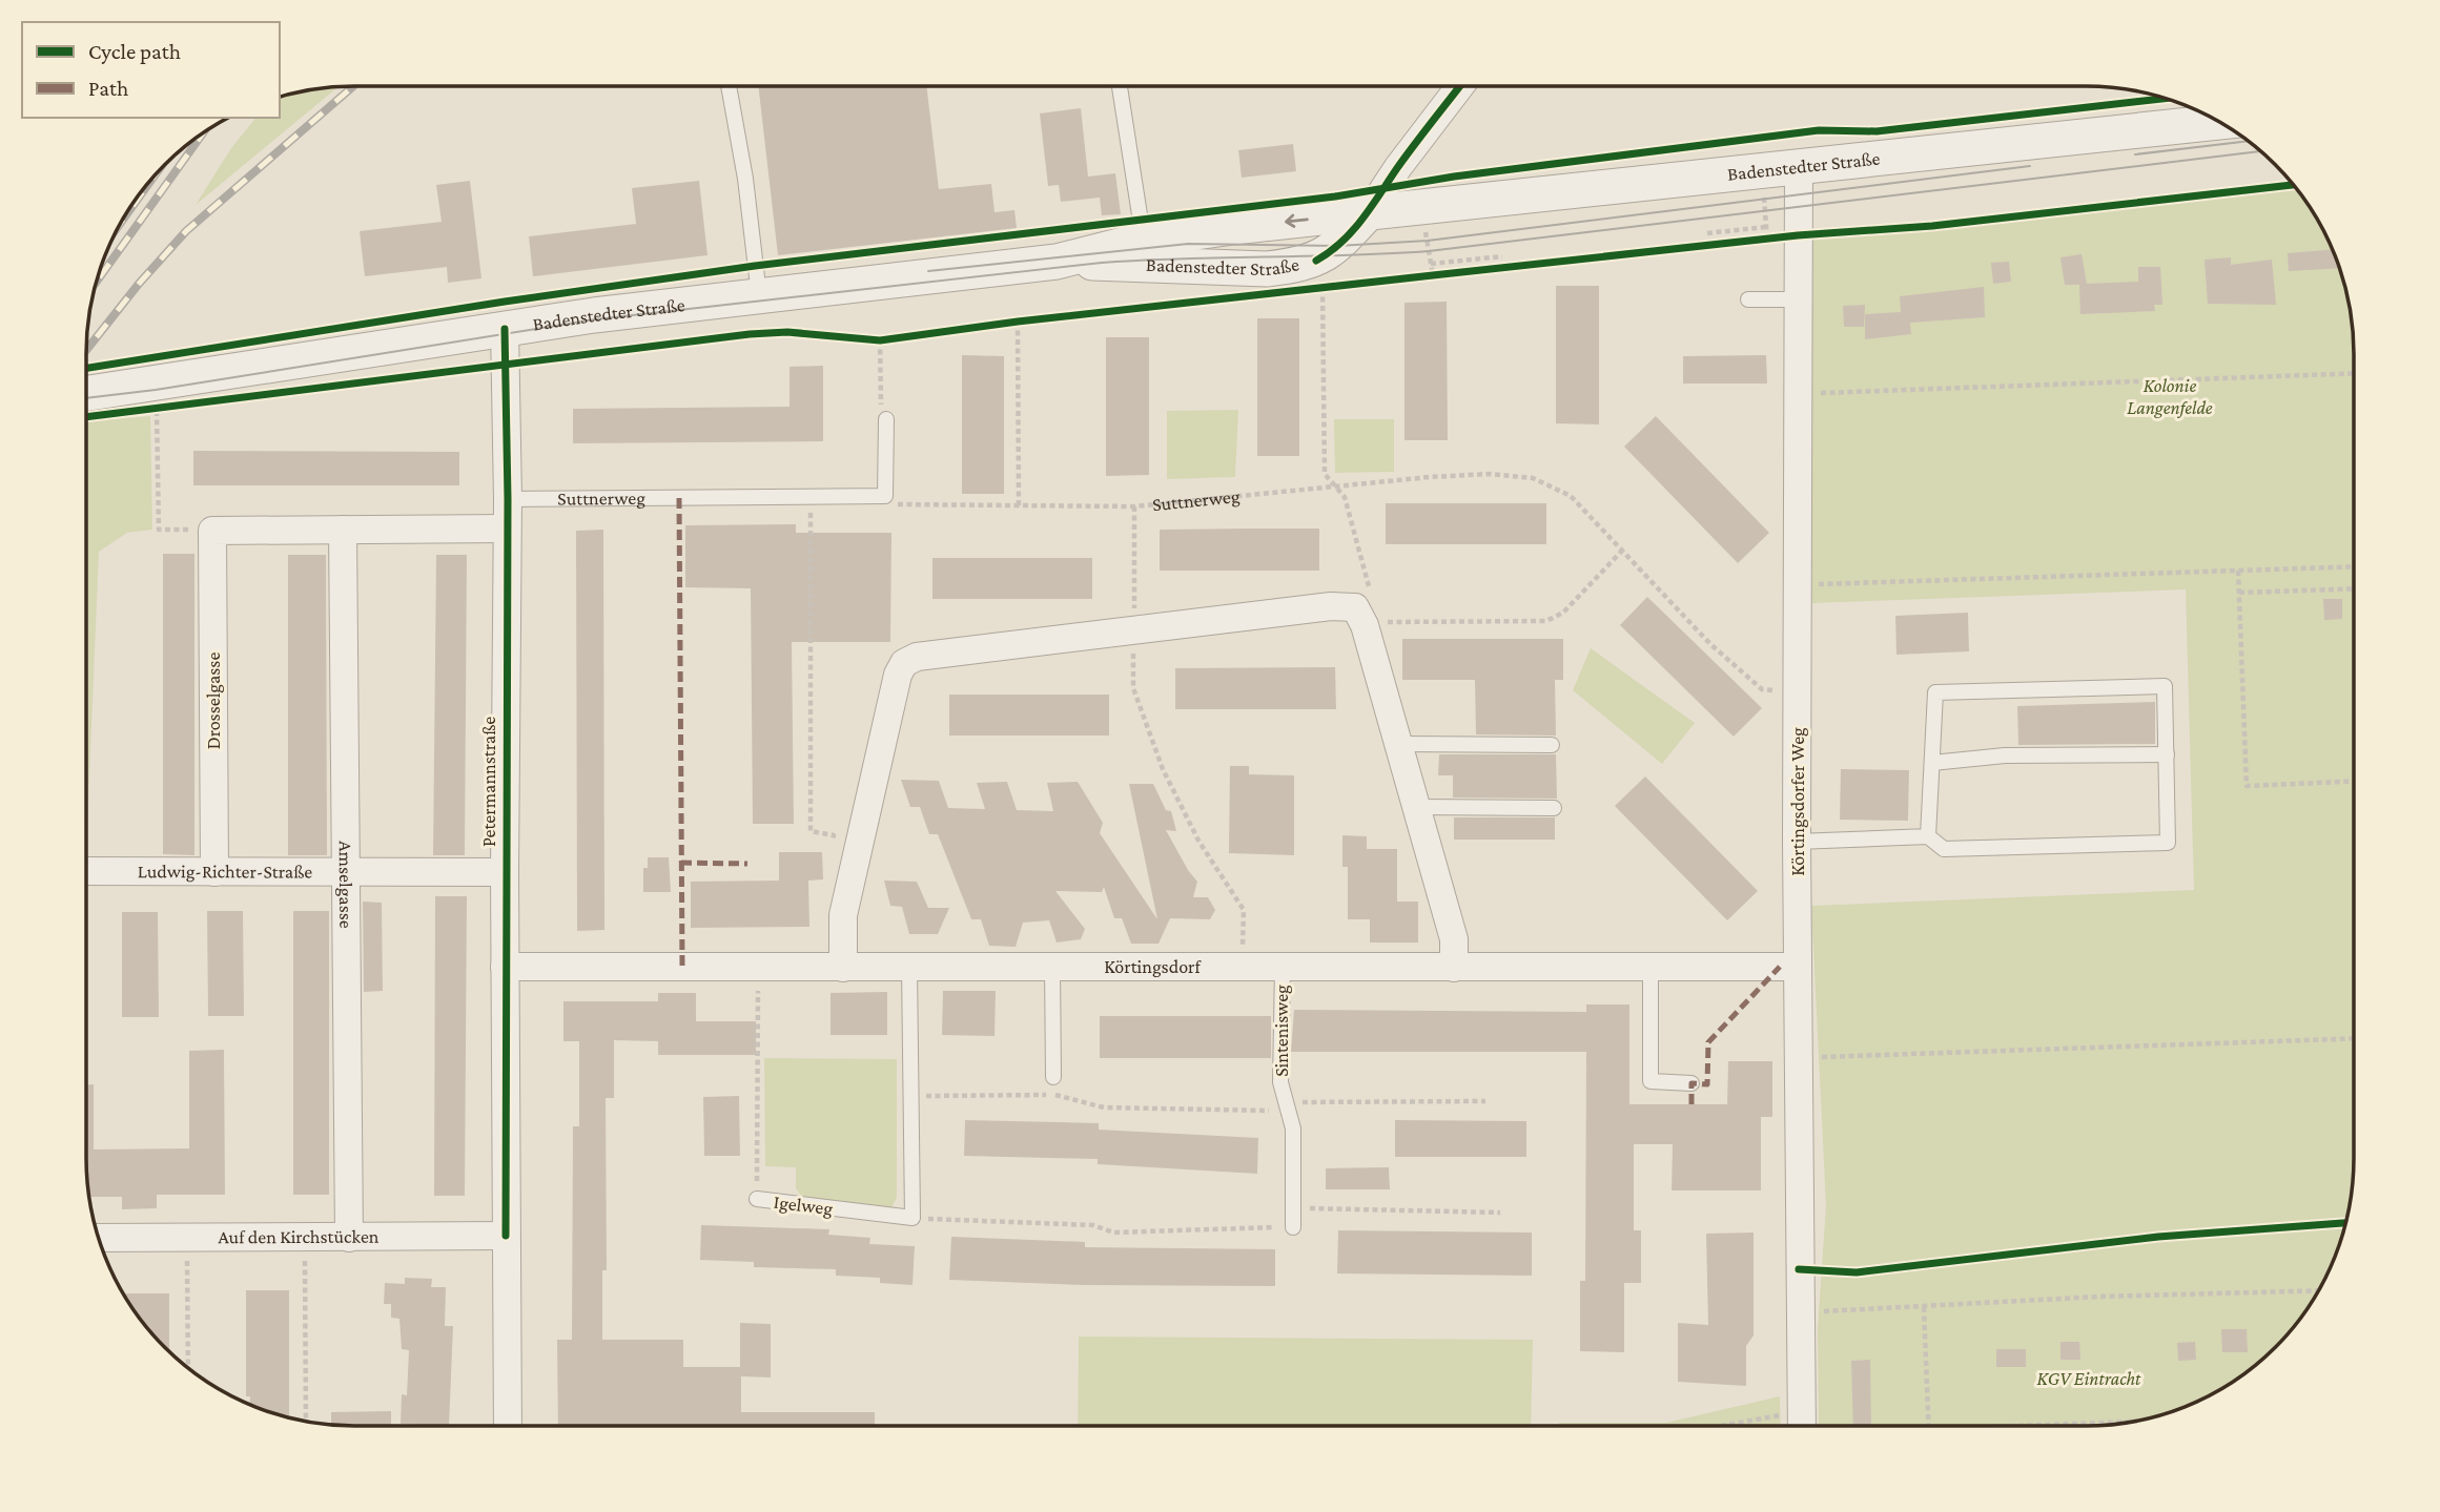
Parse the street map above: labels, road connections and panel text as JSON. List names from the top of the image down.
{
  "streets": {
    "street": [
      "Badenstedter Straße",
      "Drosselgasse",
      "Petermannstraße",
      "Körtingsdorfer Weg",
      "Ludwig-Richter-Straße",
      "Amselgasse",
      "Körtingsdorf",
      "Auf den Kirchstücken"
    ],
    "lane": ["Suttnerweg", "Sintenisweg", "Igelweg"]
  },
  "crossings": [
    ["Badenstedter Straße", "Petermannstraße"],
    ["Badenstedter Straße", "Körtingsdorfer Weg"],
    ["Suttnerweg", "Petermannstraße"],
    ["Suttnerweg", "Körtingsdorfer Weg"],
    ["Drosselgasse", "Ludwig-Richter-Straße"],
    ["Petermannstraße", "Ludwig-Richter-Straße"],
    ["Petermannstraße", "Körtingsdorf"],
    ["Petermannstraße", "Auf den Kirchstücken"],
    ["Körtingsdorfer Weg", "Körtingsdorf"],
    ["Ludwig-Richter-Straße", "Amselgasse"],
    ["Amselgasse", "Auf den Kirchstücken"],
    ["Körtingsdorf", "Sintenisweg"],
    ["Körtingsdorf", "Igelweg"]
  ],
  "parks": ["Kolonie Langenfelde", "KGV Eintracht"],
  "legend": ["Cycle path", "Path"]
}
